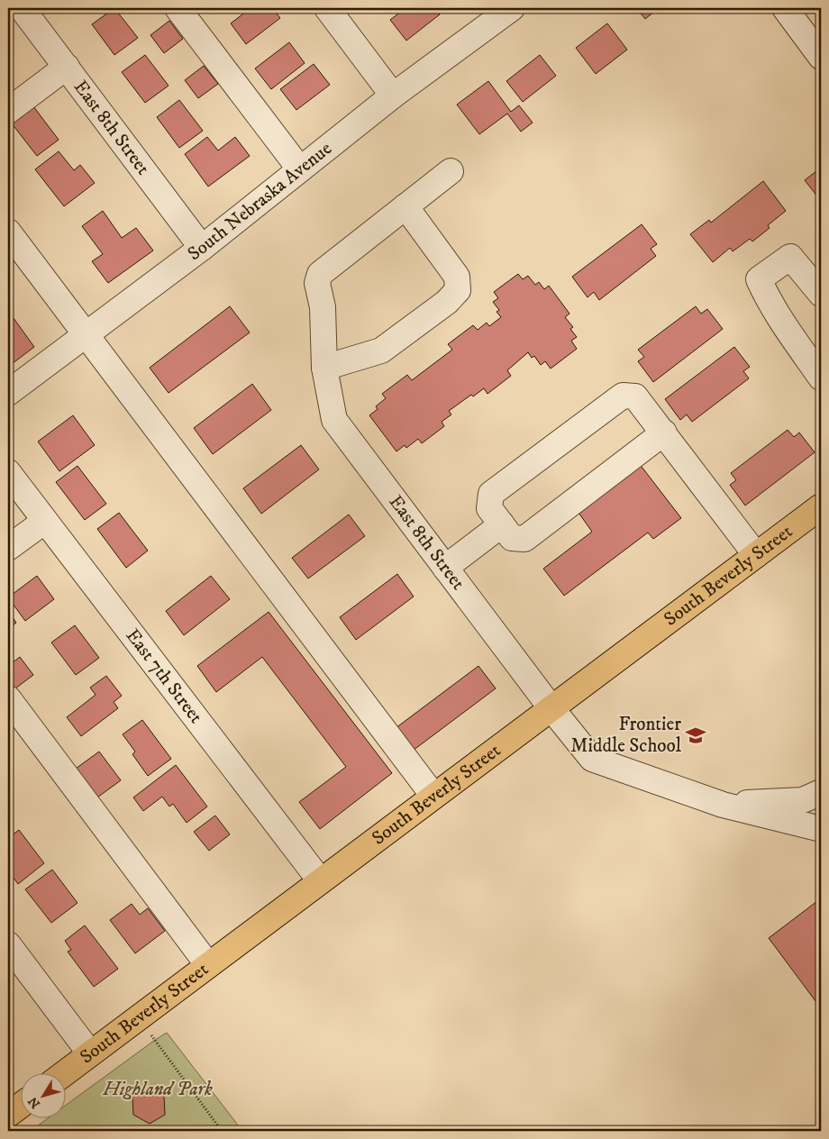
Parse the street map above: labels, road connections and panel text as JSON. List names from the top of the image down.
{
  "streets": {
    "main road": ["South Beverly Street"],
    "street": ["East 8th Street", "South Nebraska Avenue", "East 7th Street"]
  },
  "crossings": [
    ["East 8th Street", "South Nebraska Avenue"],
    ["East 8th Street", "South Beverly Street"],
    ["South Beverly Street", "East 7th Street"]
  ],
  "parks": ["Highland Park"],
  "places": {
    "school or university": ["Frontier Middle School"]
  },
  "north": "bottom left"
}
